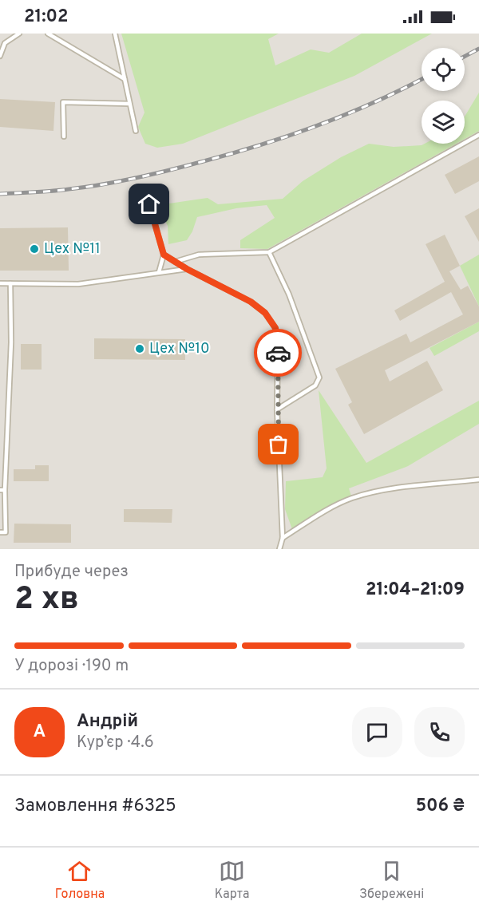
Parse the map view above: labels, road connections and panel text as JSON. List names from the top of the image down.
{
  "places": ["Цех №11", "Цех №10"],
  "page": {
    "status": "21:02",
    "heading": ["2 хв", "Прибуде через", "21:04–21:09"],
    "panel": [
      "Андрій",
      "Кур’єр · 4.6",
      "Замовлення #6325",
      "506 ₴"
    ],
    "bar": "У дорозі · 190 m",
    "round": "А",
    "tabs": ["Головна", "Карта", "Збережені"]
  }
}
